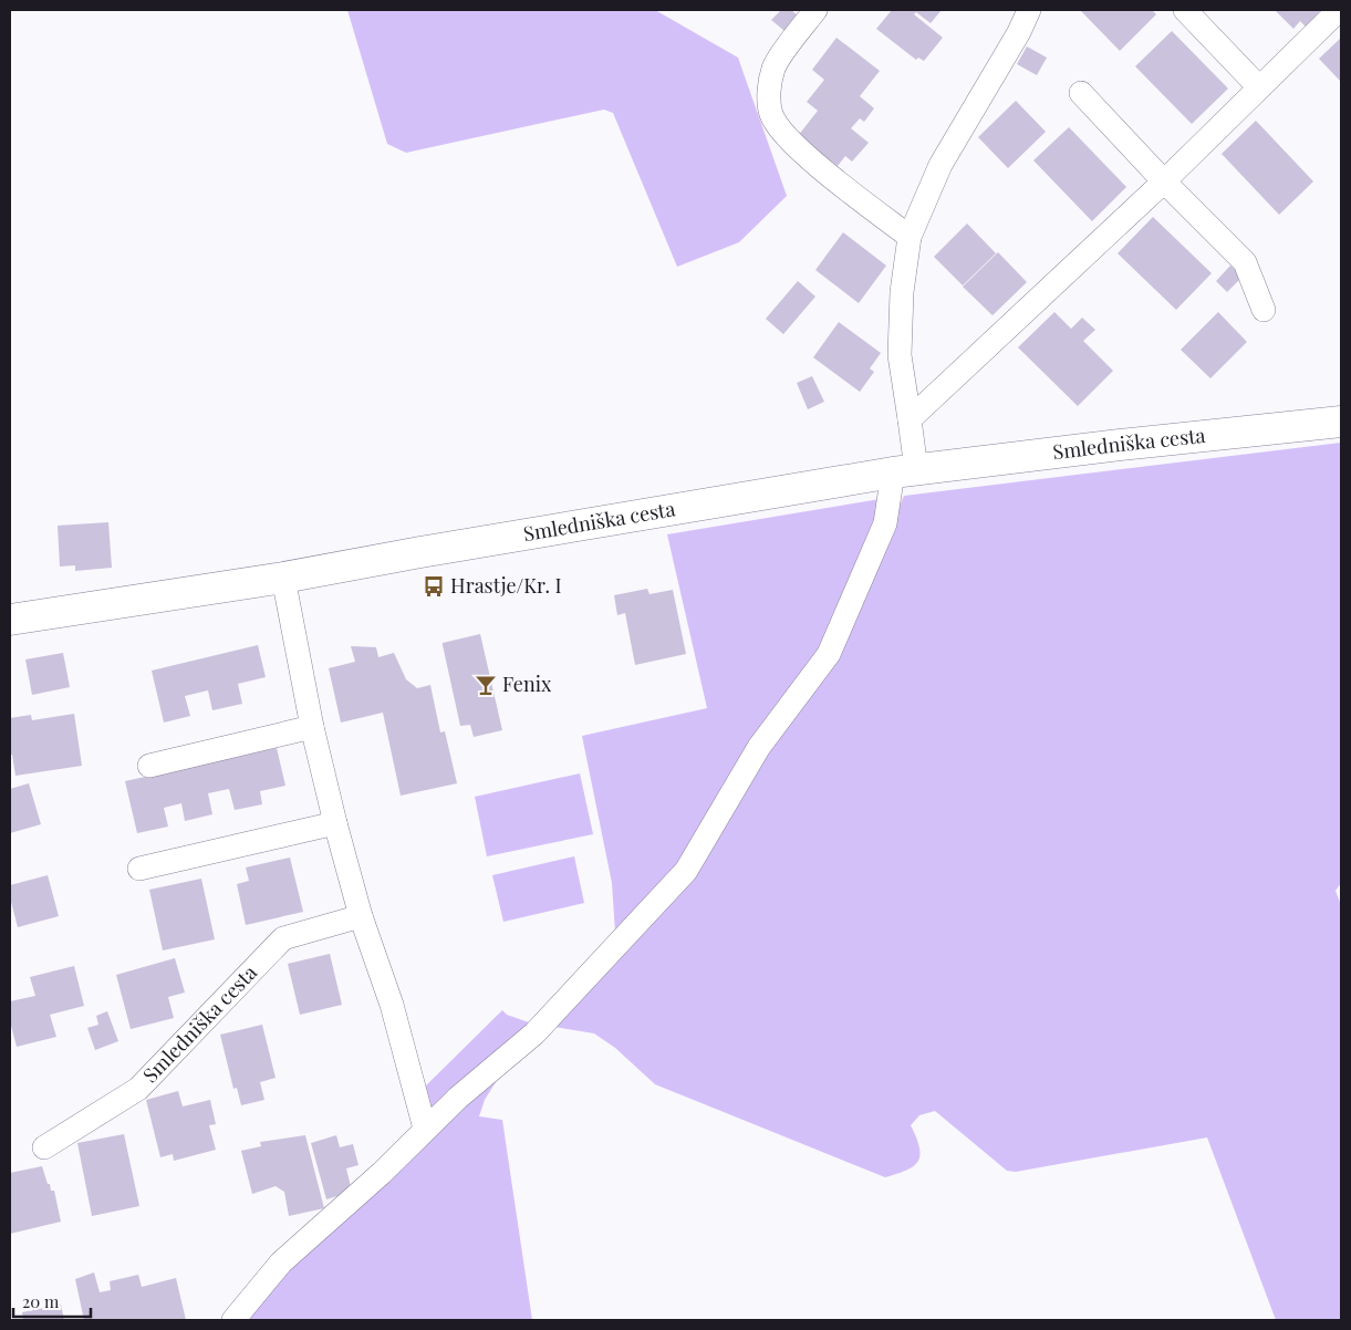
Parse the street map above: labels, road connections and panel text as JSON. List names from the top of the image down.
{
  "streets": {
    "street": ["Smledniška cesta"]
  },
  "places": {
    "bus stop": ["Hrastje/Kr. I"],
    "bar": ["Fenix"]
  },
  "scale_bar": "20 m"
}
